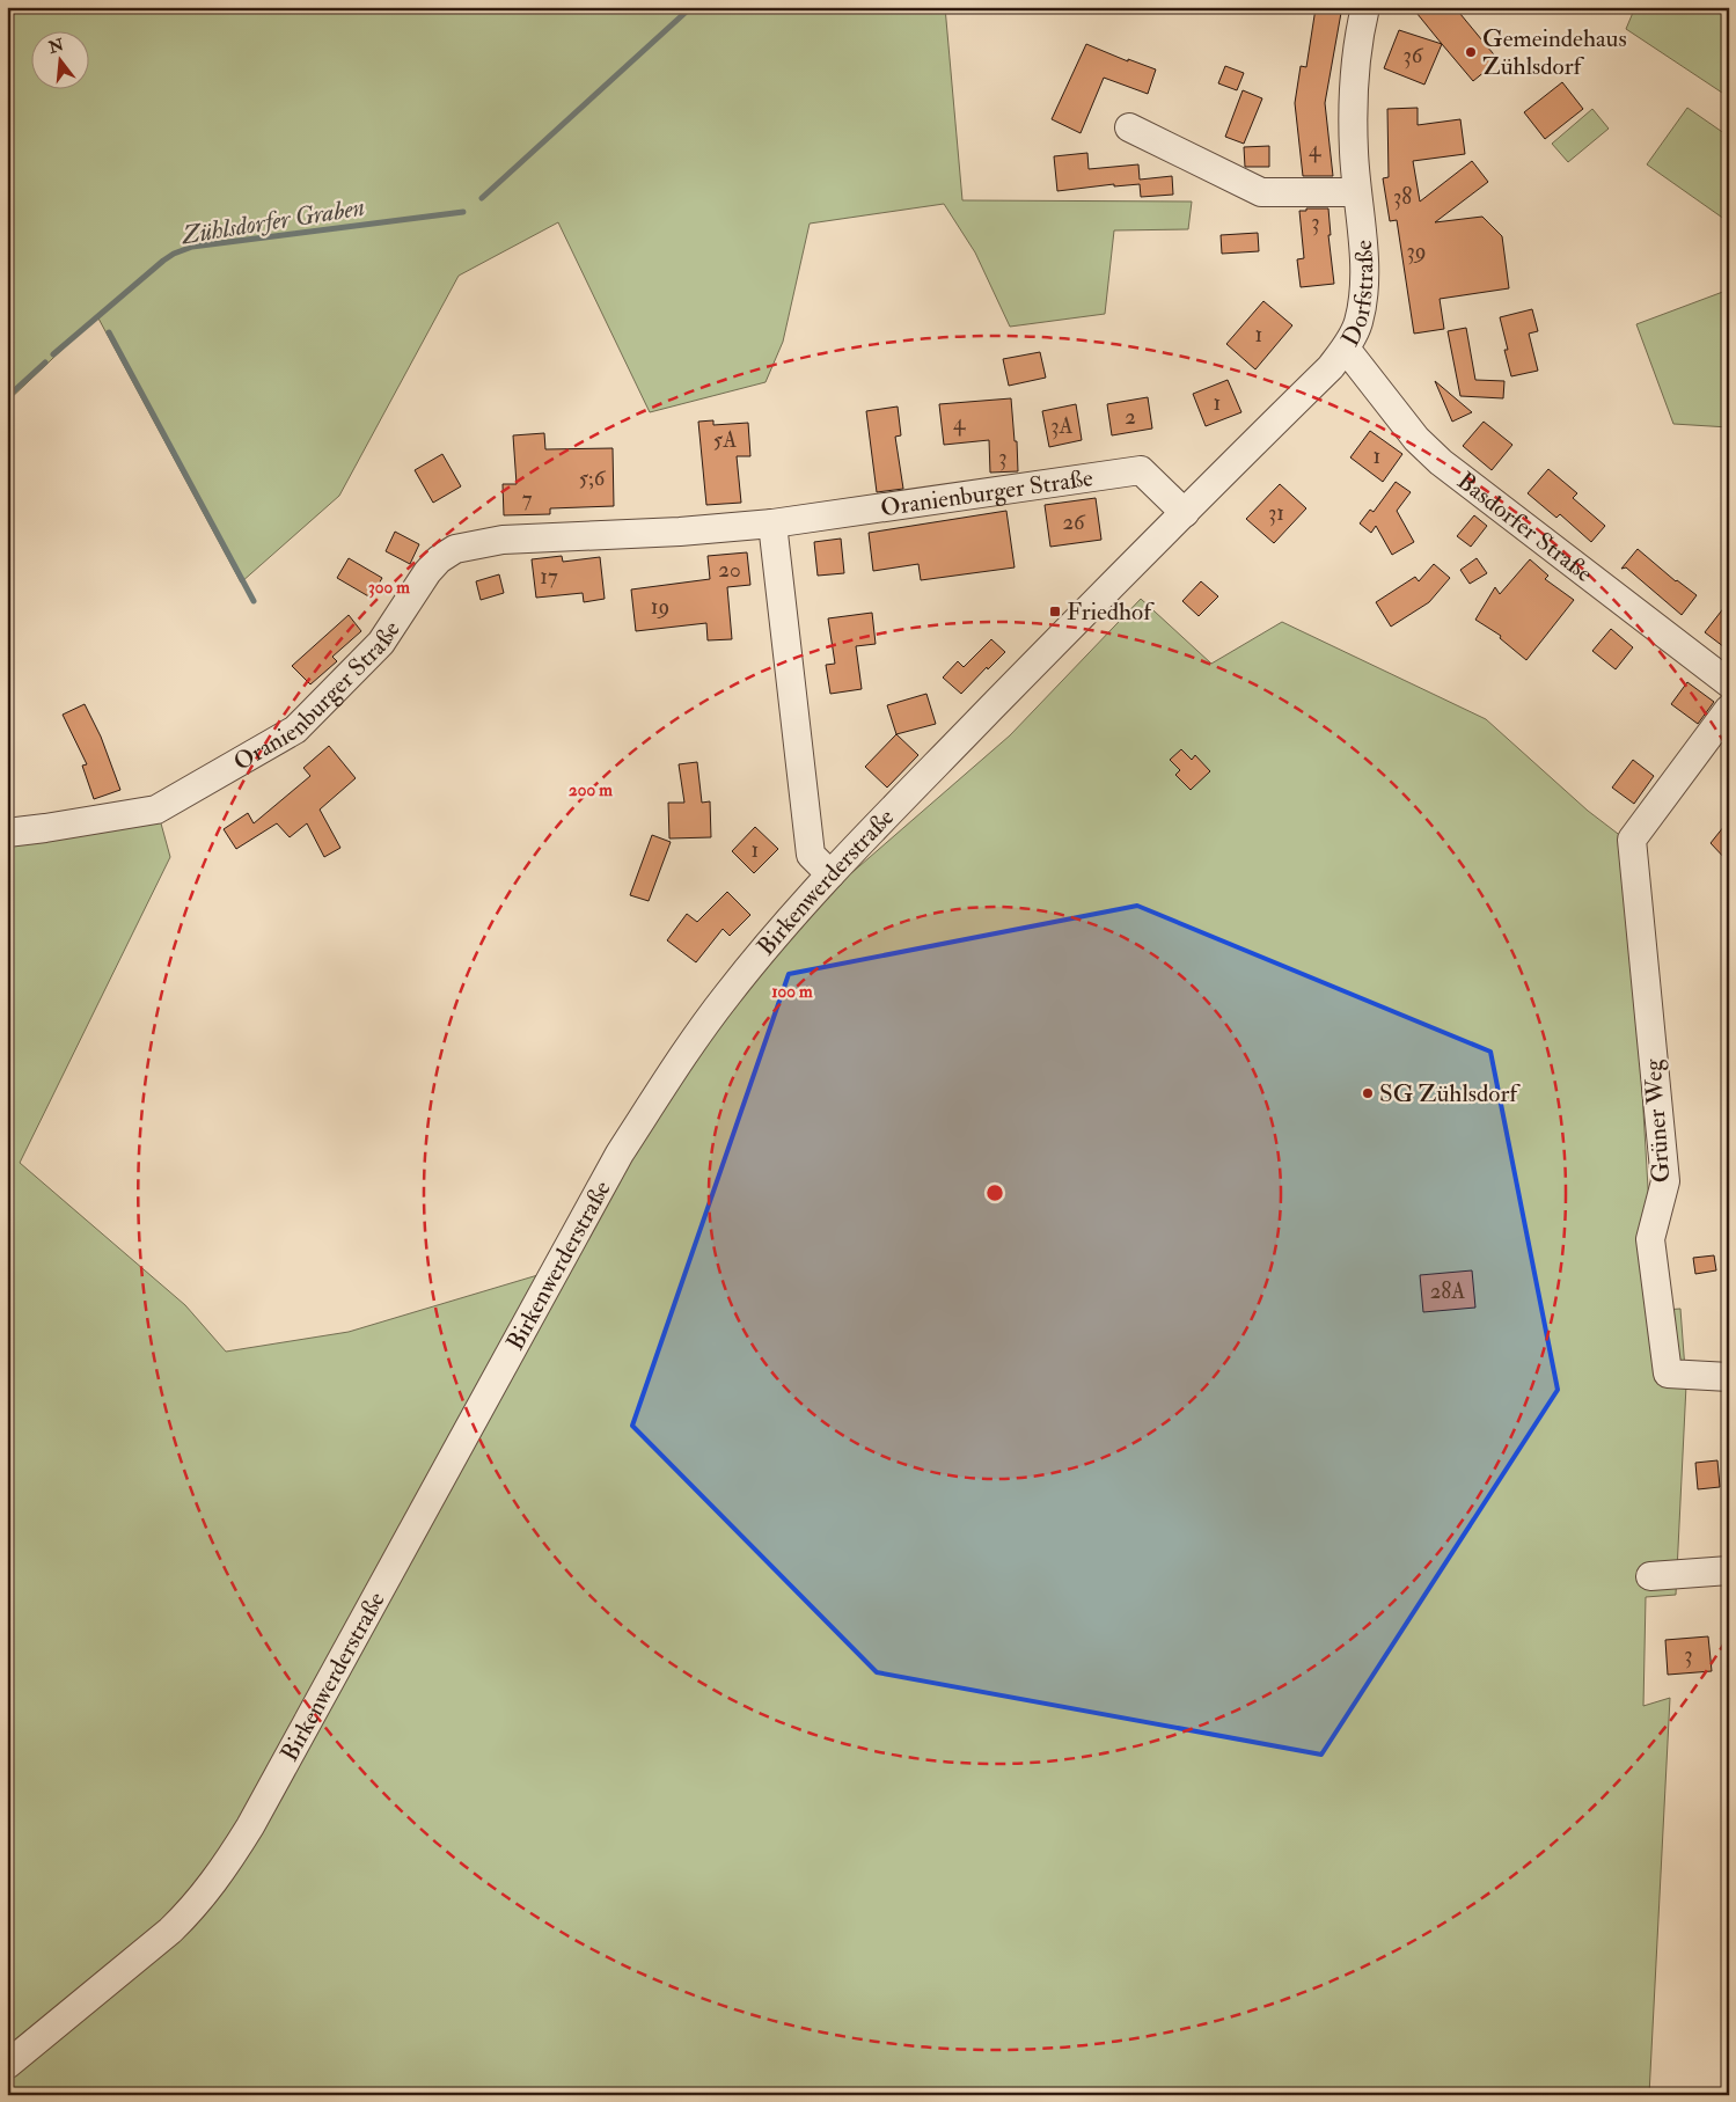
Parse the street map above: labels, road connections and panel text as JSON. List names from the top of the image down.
{
  "streets": {
    "street": [
      "Dorfstraße",
      "Oranienburger Straße",
      "Basdorfer Straße",
      "Birkenwerderstraße",
      "Grüner Weg"
    ]
  },
  "crossings": [
    ["Dorfstraße", "Oranienburger Straße"],
    ["Dorfstraße", "Basdorfer Straße"],
    ["Dorfstraße", "Birkenwerderstraße"],
    ["Oranienburger Straße", "Birkenwerderstraße"]
  ],
  "water": ["Zühlsdorfer Graben"],
  "places": {
    "other": ["Gemeindehaus Zühlsdorf", "SG Zühlsdorf"],
    "transit": ["Friedhof"]
  },
  "house_numbers": [
    "36",
    "4",
    "38",
    "3",
    "39",
    "1",
    "1",
    "2",
    "4",
    "3A",
    "5A",
    "1",
    "3",
    "5;6",
    "7",
    "31",
    "26",
    "20",
    "17",
    "19",
    "1",
    "28A",
    "3"
  ],
  "north": "top",
  "rings": ["300 m", "200 m", "100 m"]
}
